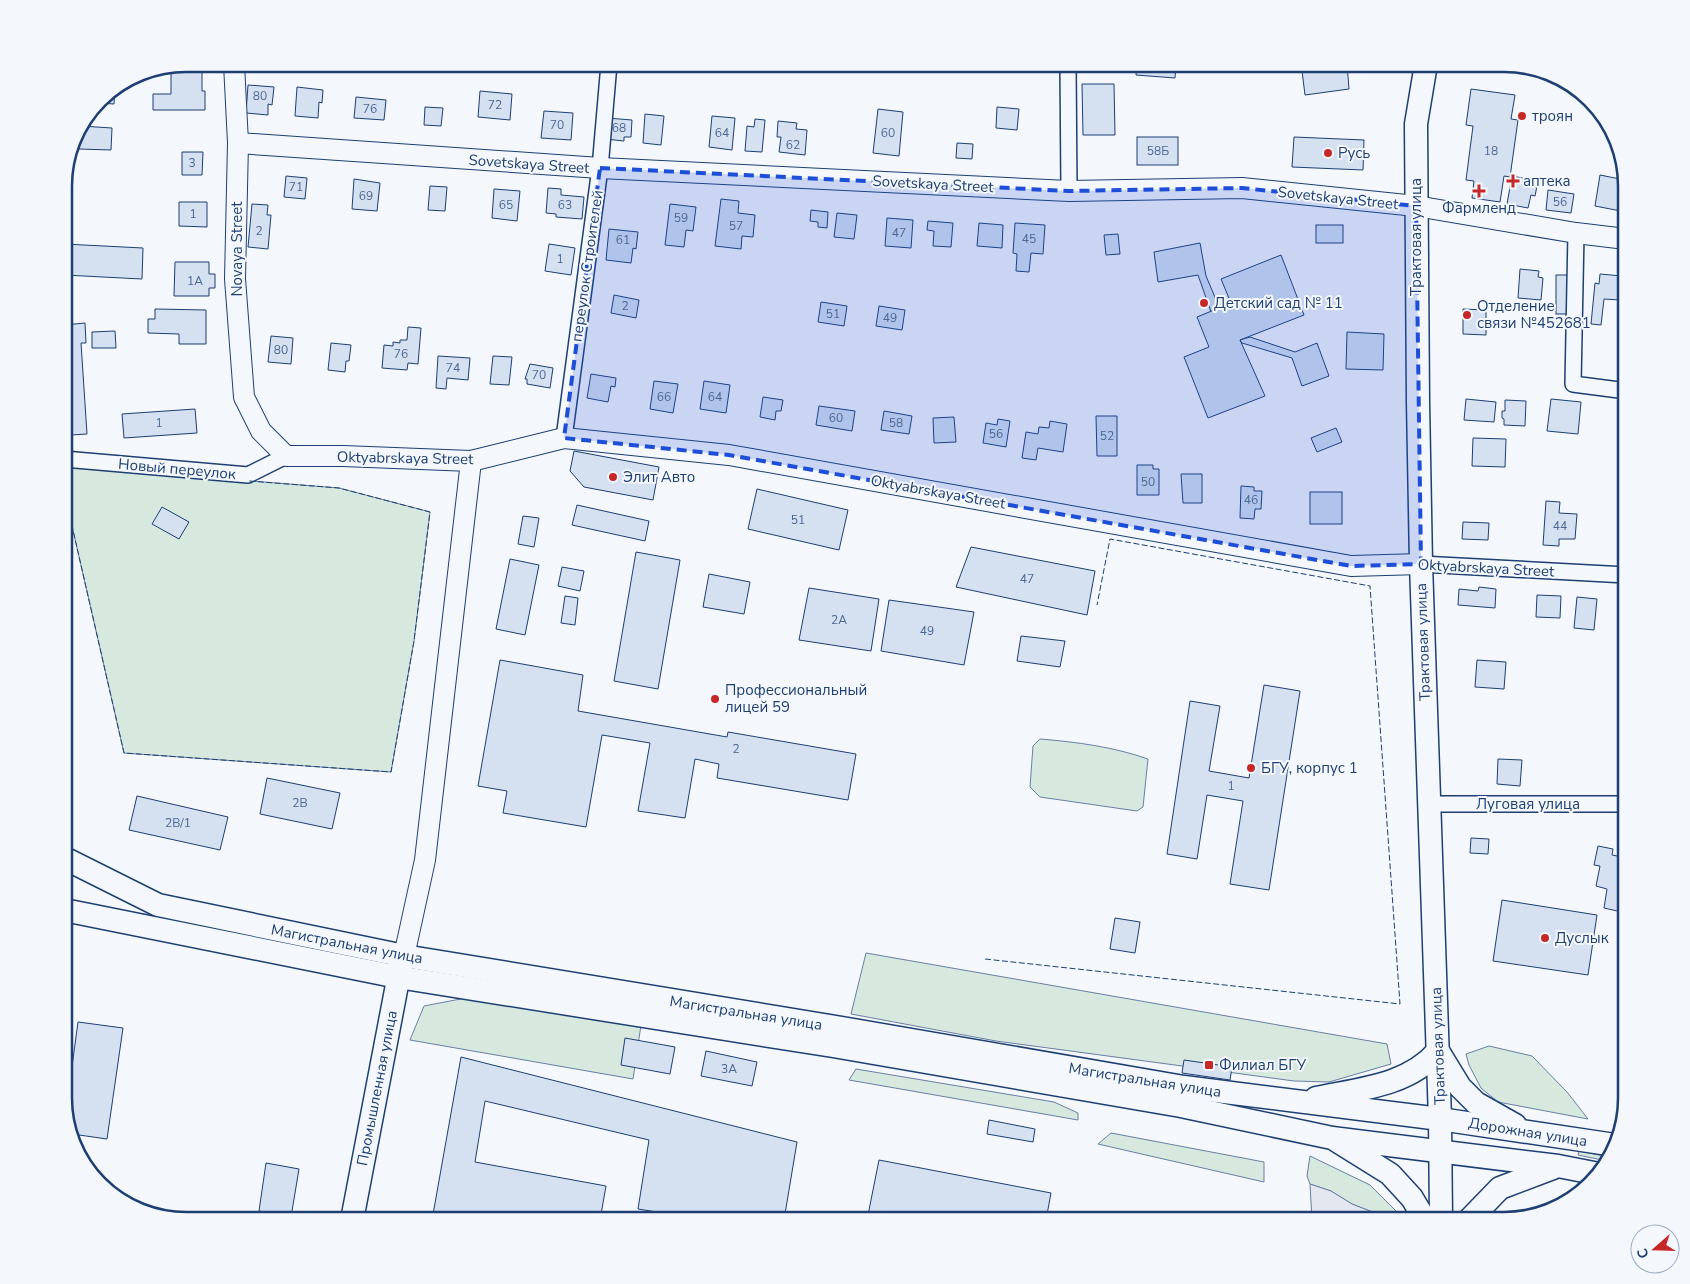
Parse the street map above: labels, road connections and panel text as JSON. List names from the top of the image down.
{
  "streets": {
    "main road": [
      "Трактовая улица",
      "Магистральная улица",
      "Промышленная улица",
      "Дорожная улица"
    ],
    "street": [
      "Sovetskaya Street",
      "Novaya Street",
      "переулок Строителей",
      "Oktyabrskaya Street",
      "Новый переулок",
      "Луговая улица"
    ]
  },
  "crossings": [
    ["Sovetskaya Street", "Трактовая улица"],
    ["Sovetskaya Street", "Novaya Street"],
    ["Sovetskaya Street", "переулок Строителей"],
    ["Трактовая улица", "Oktyabrskaya Street"],
    ["Трактовая улица", "Луговая улица"],
    ["Трактовая улица", "Магистральная улица"],
    ["Трактовая улица", "Дорожная улица"],
    ["Novaya Street", "Oktyabrskaya Street"],
    ["Novaya Street", "Новый переулок"],
    ["переулок Строителей", "Oktyabrskaya Street"],
    ["Oktyabrskaya Street", "Новый переулок"],
    ["Магистральная улица", "Промышленная улица"],
    ["Магистральная улица", "Дорожная улица"]
  ],
  "places": {
    "other": [
      "троян",
      "Русь",
      "Детский сад № 11",
      "Отделение связи №452681",
      "Элит Авто",
      "Профессиональный лицей 59",
      "БГУ, корпус 1",
      "Дуслык"
    ],
    "health": ["аптека", "Фармленд"],
    "transit": ["Филиал БГУ"]
  },
  "house_numbers": [
    "80",
    "72",
    "76",
    "70",
    "68",
    "64",
    "60",
    "62",
    "58Б",
    "18",
    "3",
    "71",
    "69",
    "56",
    "65",
    "63",
    "1",
    "59",
    "57",
    "2",
    "47",
    "45",
    "61",
    "1",
    "1А",
    "2",
    "51",
    "49",
    "80",
    "76",
    "74",
    "70",
    "66",
    "64",
    "60",
    "1",
    "58",
    "56",
    "52",
    "50",
    "46",
    "51",
    "44",
    "47",
    "2А",
    "49",
    "2",
    "1",
    "2В",
    "2В/1",
    "3А"
  ],
  "north": "left"
}
